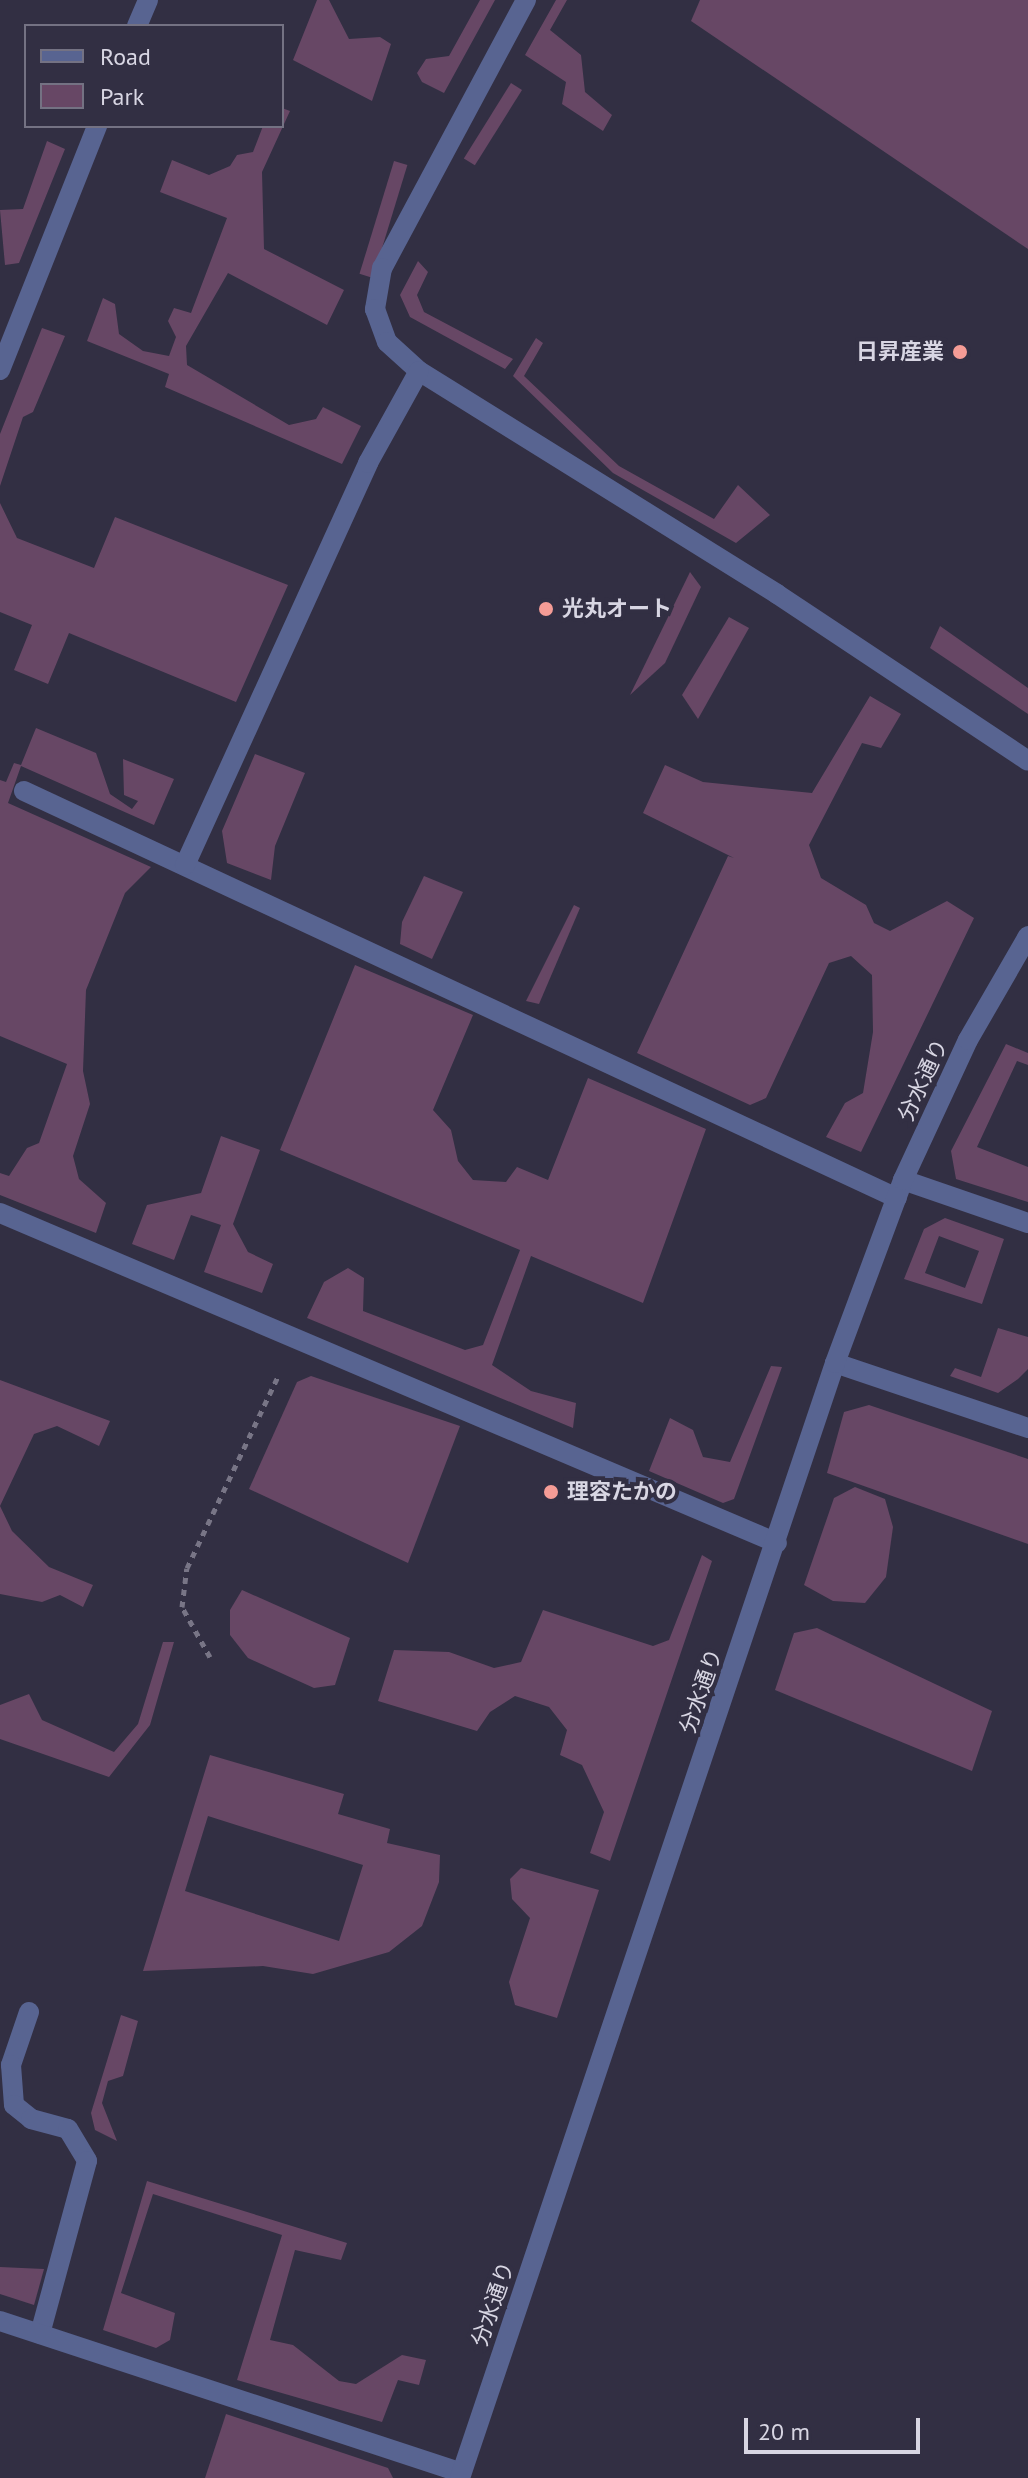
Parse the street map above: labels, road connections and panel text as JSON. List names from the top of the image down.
{
  "streets": {
    "street": ["分水通り"]
  },
  "places": ["日昇産業", "光丸オート", "理容たかの"],
  "legend": ["Road", "Park"],
  "scale_bar": "20 m"
}
